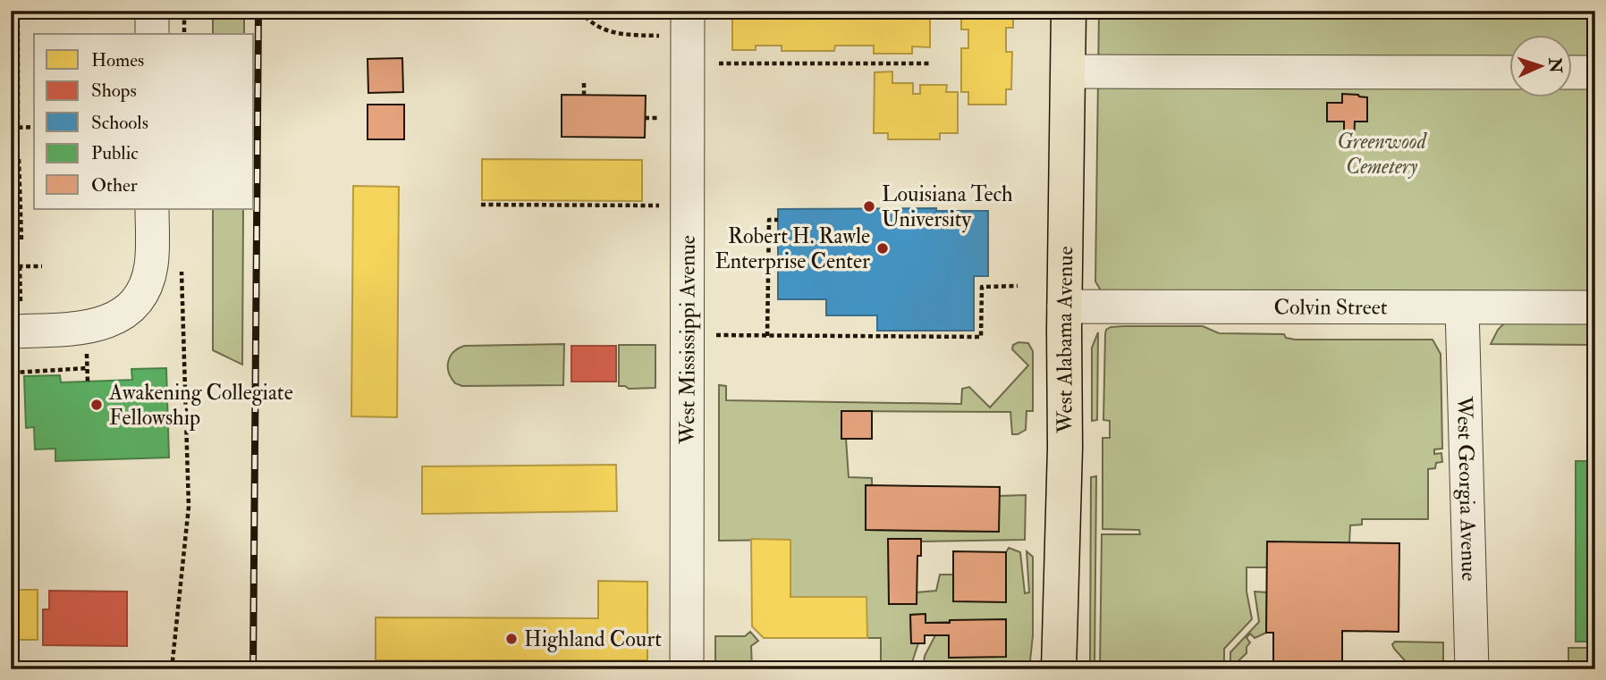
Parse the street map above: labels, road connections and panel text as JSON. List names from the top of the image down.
{
  "streets": {
    "main road": ["West Alabama Avenue"],
    "street": ["Colvin Street", "West Mississippi Avenue", "West Georgia Avenue"]
  },
  "crossings": [
    ["Colvin Street", "West Alabama Avenue"],
    ["Colvin Street", "West Georgia Avenue"]
  ],
  "parks": ["Greenwood Cemetery"],
  "places": [
    "Louisiana Tech University",
    "Robert H. Rawle Enterprise Center",
    "Awakening Collegiate Fellowship",
    "Highland Court"
  ],
  "legend": [
    "Homes",
    "Shops",
    "Schools",
    "Public",
    "Other"
  ],
  "north": "right"
}
